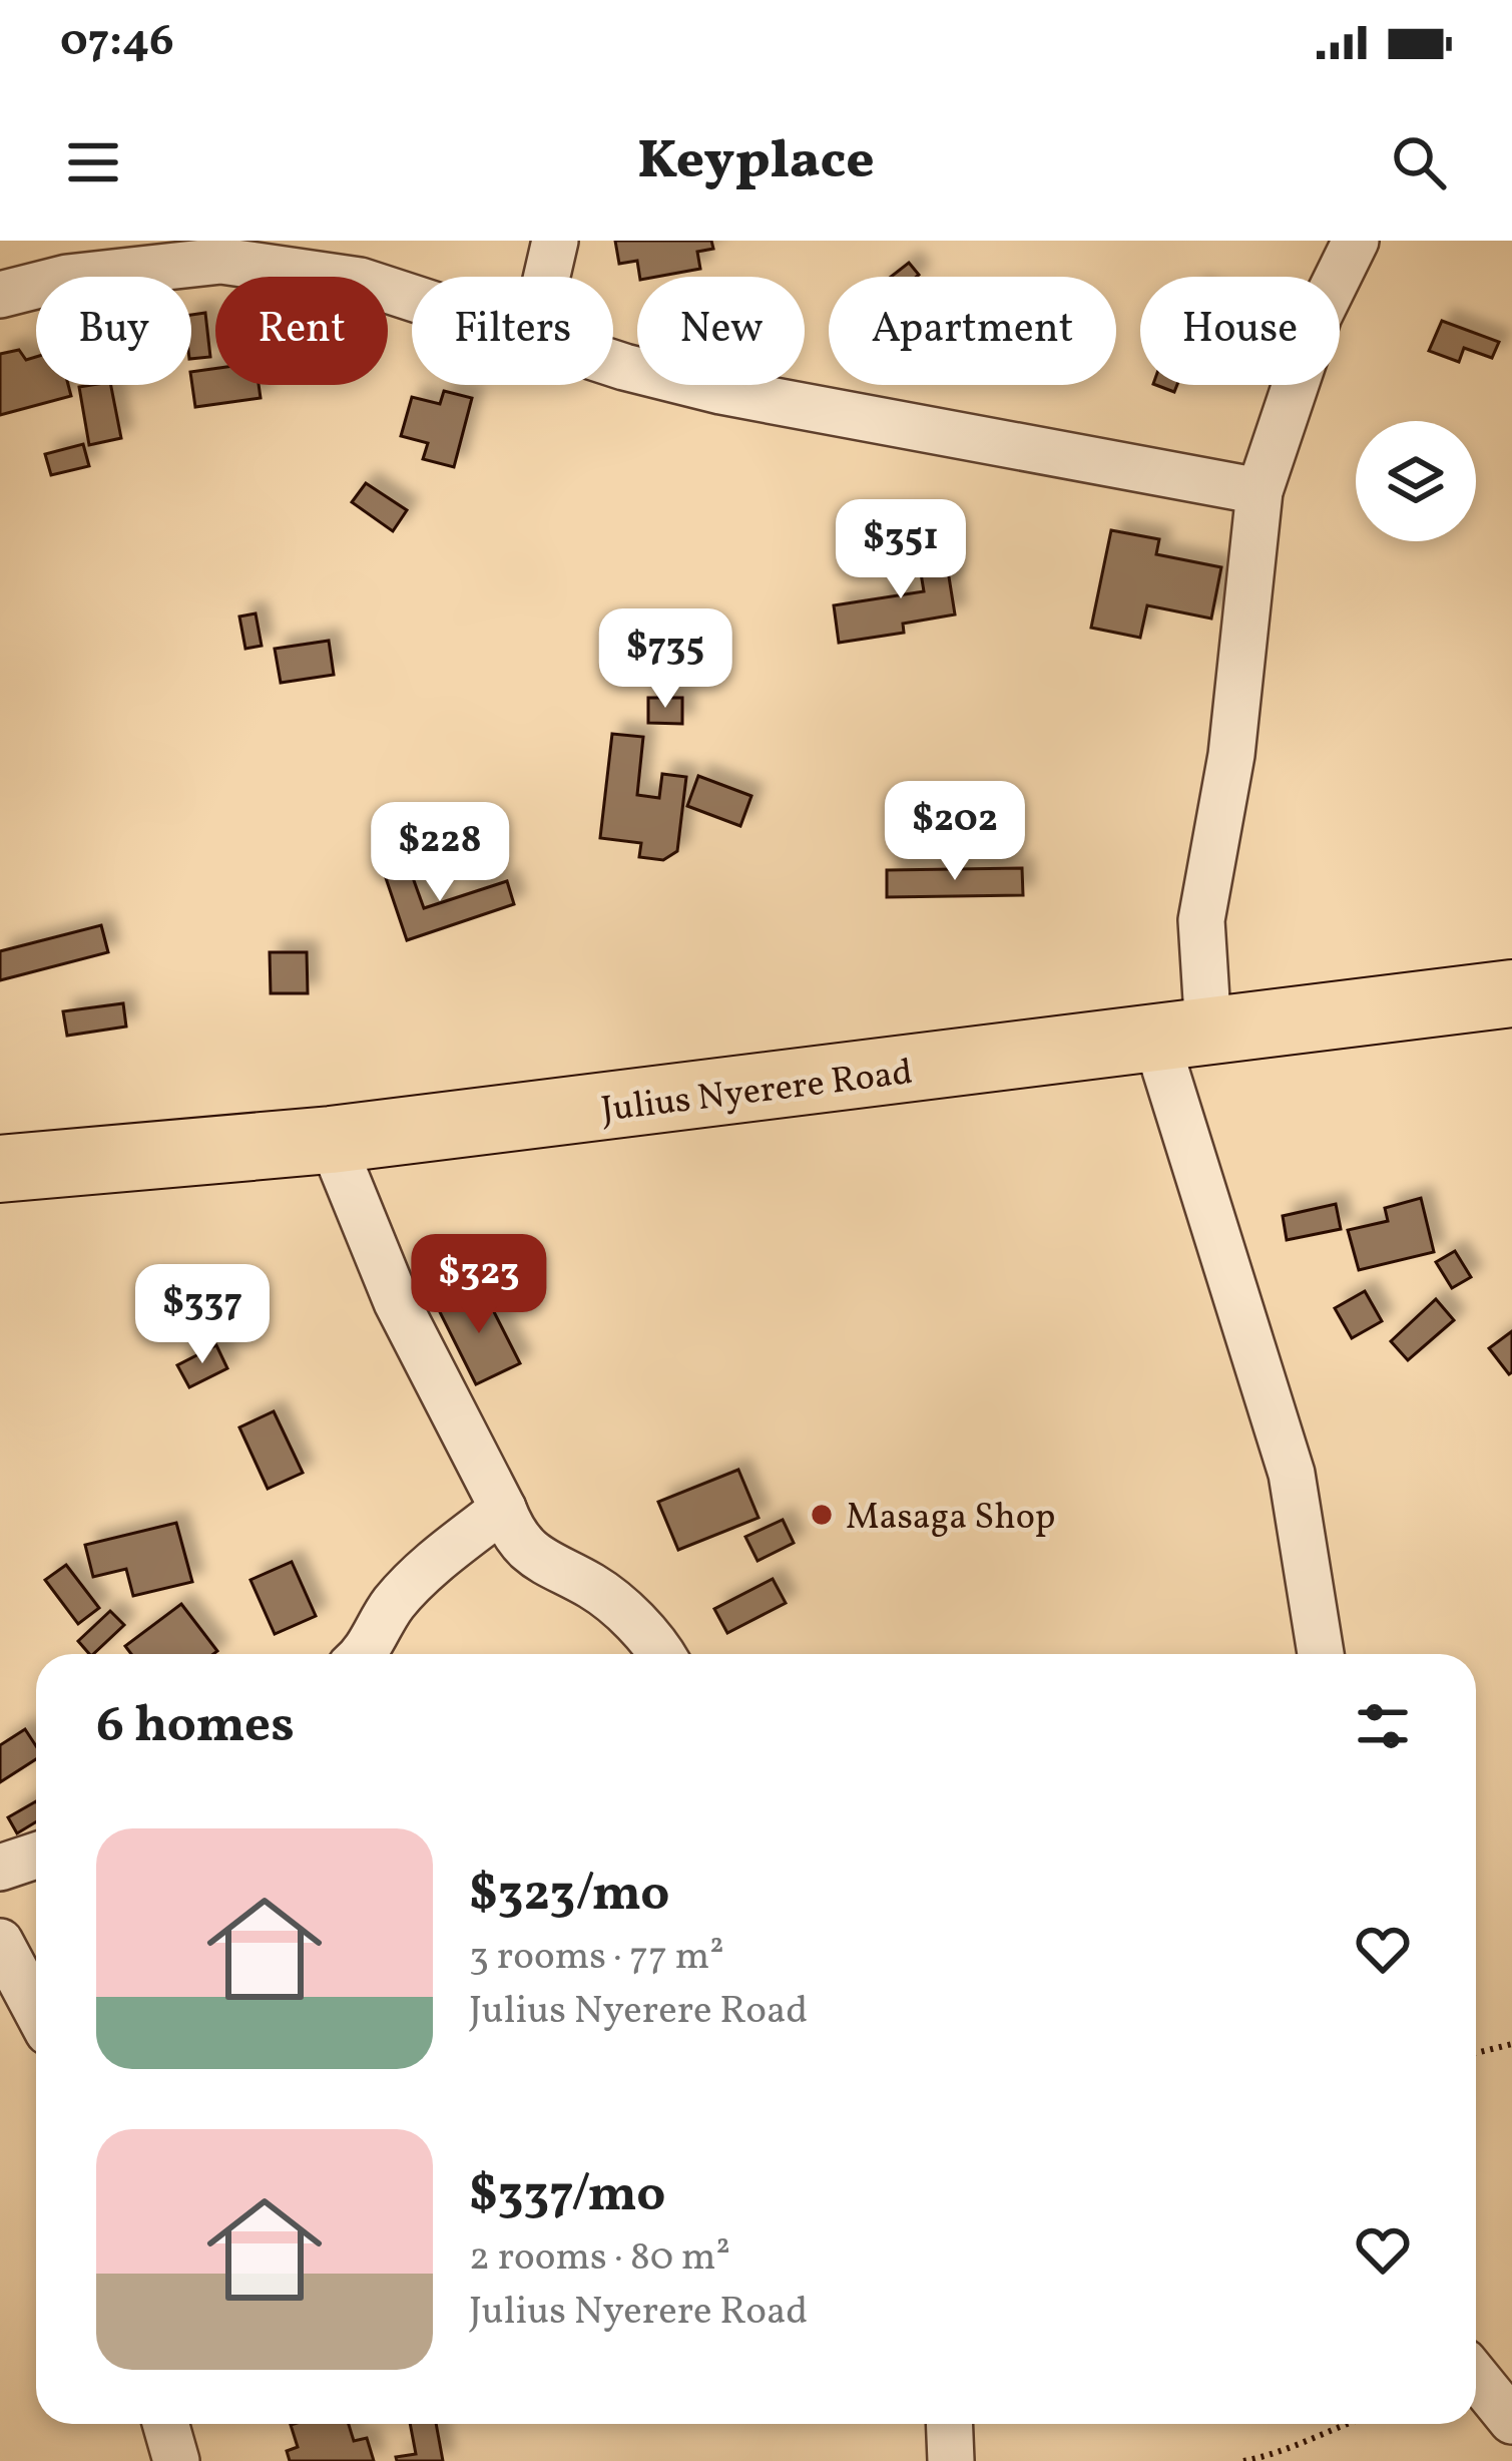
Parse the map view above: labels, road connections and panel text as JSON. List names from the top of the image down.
{
  "streets": {
    "highway": ["Julius Nyerere Road"]
  },
  "places": ["Masaga Shop"],
  "page": {
    "status": "07:46",
    "header": "Keyplace",
    "chip": [
      "Buy",
      "Rent",
      "Filters",
      "New",
      "Apartment",
      "House"
    ],
    "price": [
      "$351",
      "$735",
      "$202",
      "$228",
      "$323",
      "$337"
    ],
    "heading": "6 homes",
    "list": [
      {
        "name": "$323/mo",
        "note": "3 rooms · 77 m² · Julius Nyerere Road"
      },
      {
        "name": "$337/mo",
        "note": "2 rooms · 80 m² · Julius Nyerere Road"
      }
    ]
  }
}
